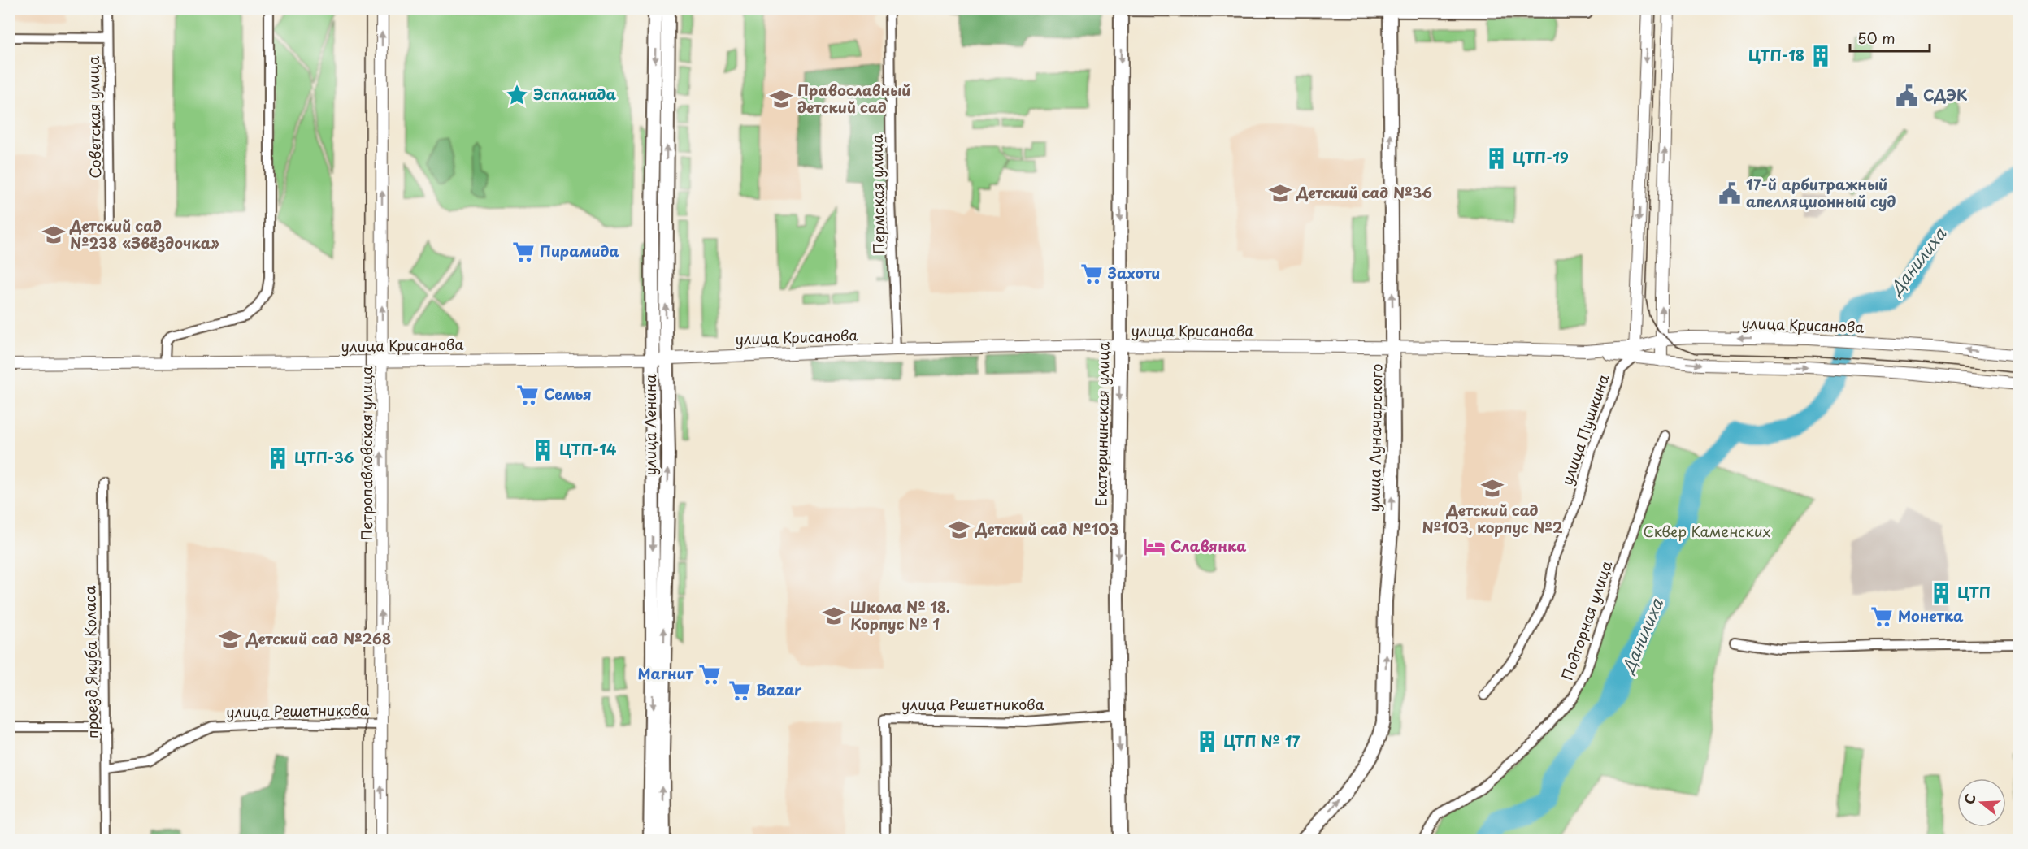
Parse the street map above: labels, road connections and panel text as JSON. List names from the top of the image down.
{
  "streets": {
    "main road": [
      "улица Крисанова",
      "Екатерининская улица",
      "улица Ленина",
      "улица Луначарского",
      "Петропавловская улица"
    ],
    "street": [
      "Советская улица",
      "Пермская улица",
      "улица Пушкина",
      "Подгорная улица",
      "проезд Якуба Коласа",
      "улица Решетникова"
    ]
  },
  "crossings": [
    ["Пермская улица", "улица Крисанова"],
    ["улица Крисанова", "Екатерининская улица"],
    ["улица Крисанова", "улица Ленина"],
    ["улица Крисанова", "улица Пушкина"],
    ["улица Крисанова", "улица Луначарского"],
    ["улица Крисанова", "Петропавловская улица"],
    ["Екатерининская улица", "улица Решетникова"],
    ["Петропавловская улица", "улица Решетникова"],
    ["проезд Якуба Коласа", "улица Решетникова"]
  ],
  "one_way": ["Екатерининская улица", "улица Луначарского", "Петропавловская улица"],
  "water": ["Данилиха"],
  "parks": ["Сквер Каменских"],
  "places": {
    "building": [
      "ЦТП-18",
      "ЦТП-19",
      "ЦТП-14",
      "ЦТП-36",
      "ЦТП",
      "ЦТП № 17"
    ],
    "place": ["Эспланада"],
    "public building": ["СДЭК", "17-й арбитражный апелляционный суд"],
    "school or university": [
      "Православный детский сад",
      "Детский сад №36",
      "Детский сад №238 «Звёздочка»",
      "Детский сад №103, корпус №2",
      "Детский сад №103",
      "Школа № 18. Корпус № 1",
      "Детский сад №268"
    ],
    "supermarket": [
      "Пирамида",
      "Захоти",
      "Семья",
      "Монетка",
      "Магнит",
      "Bazar"
    ],
    "hotel": ["Славянка"]
  },
  "scale_bar": "50 m",
  "north": "left"
}
